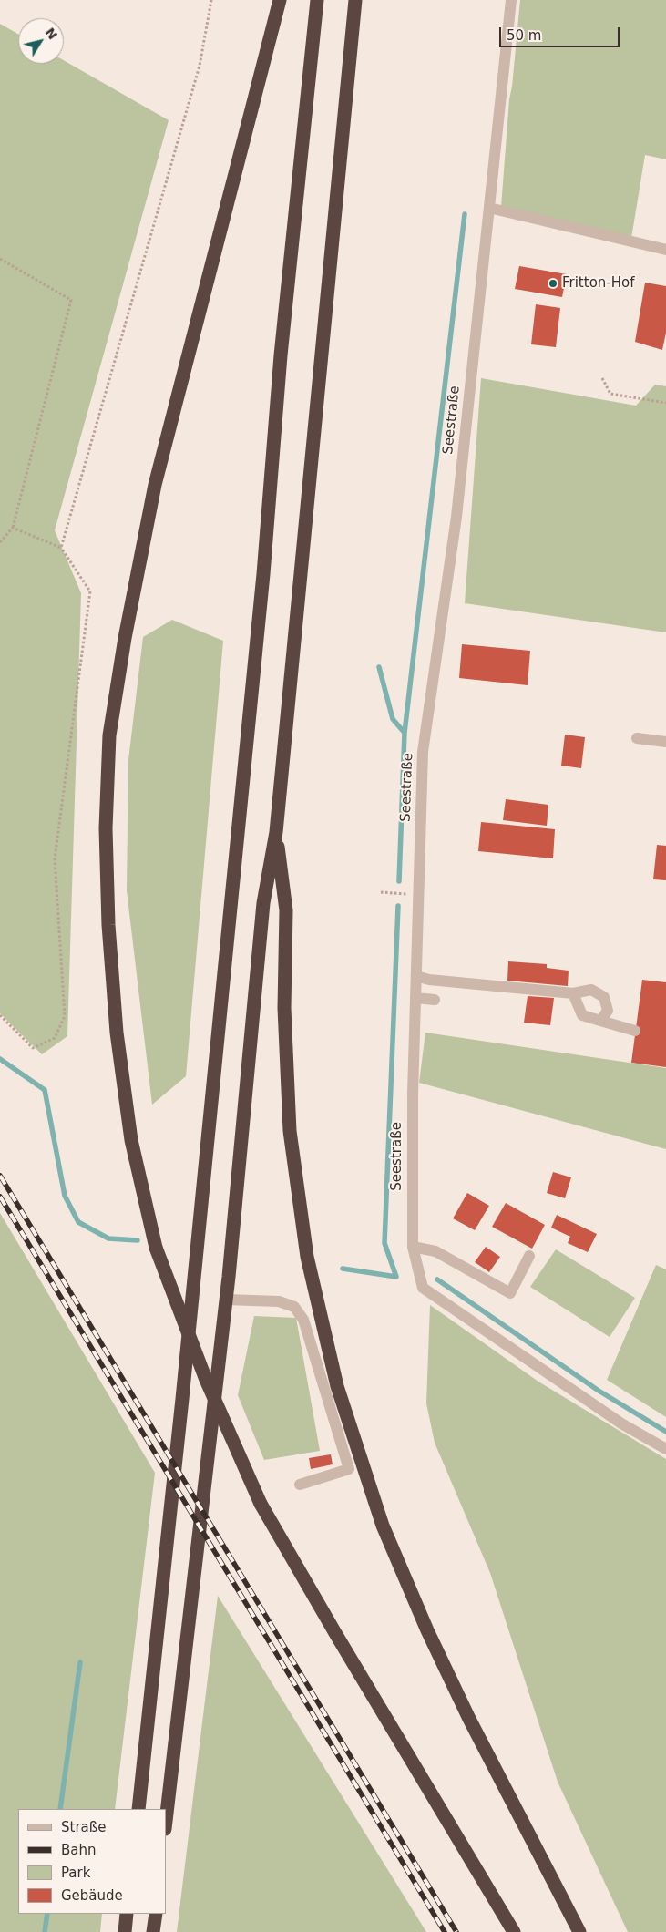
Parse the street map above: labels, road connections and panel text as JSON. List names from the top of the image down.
{
  "streets": {
    "street": ["Seestraße"]
  },
  "places": ["Fritton-Hof"],
  "legend": [
    "Straße",
    "Bahn",
    "Park",
    "Gebäude"
  ],
  "scale_bar": "50 m",
  "north": "top right"
}
